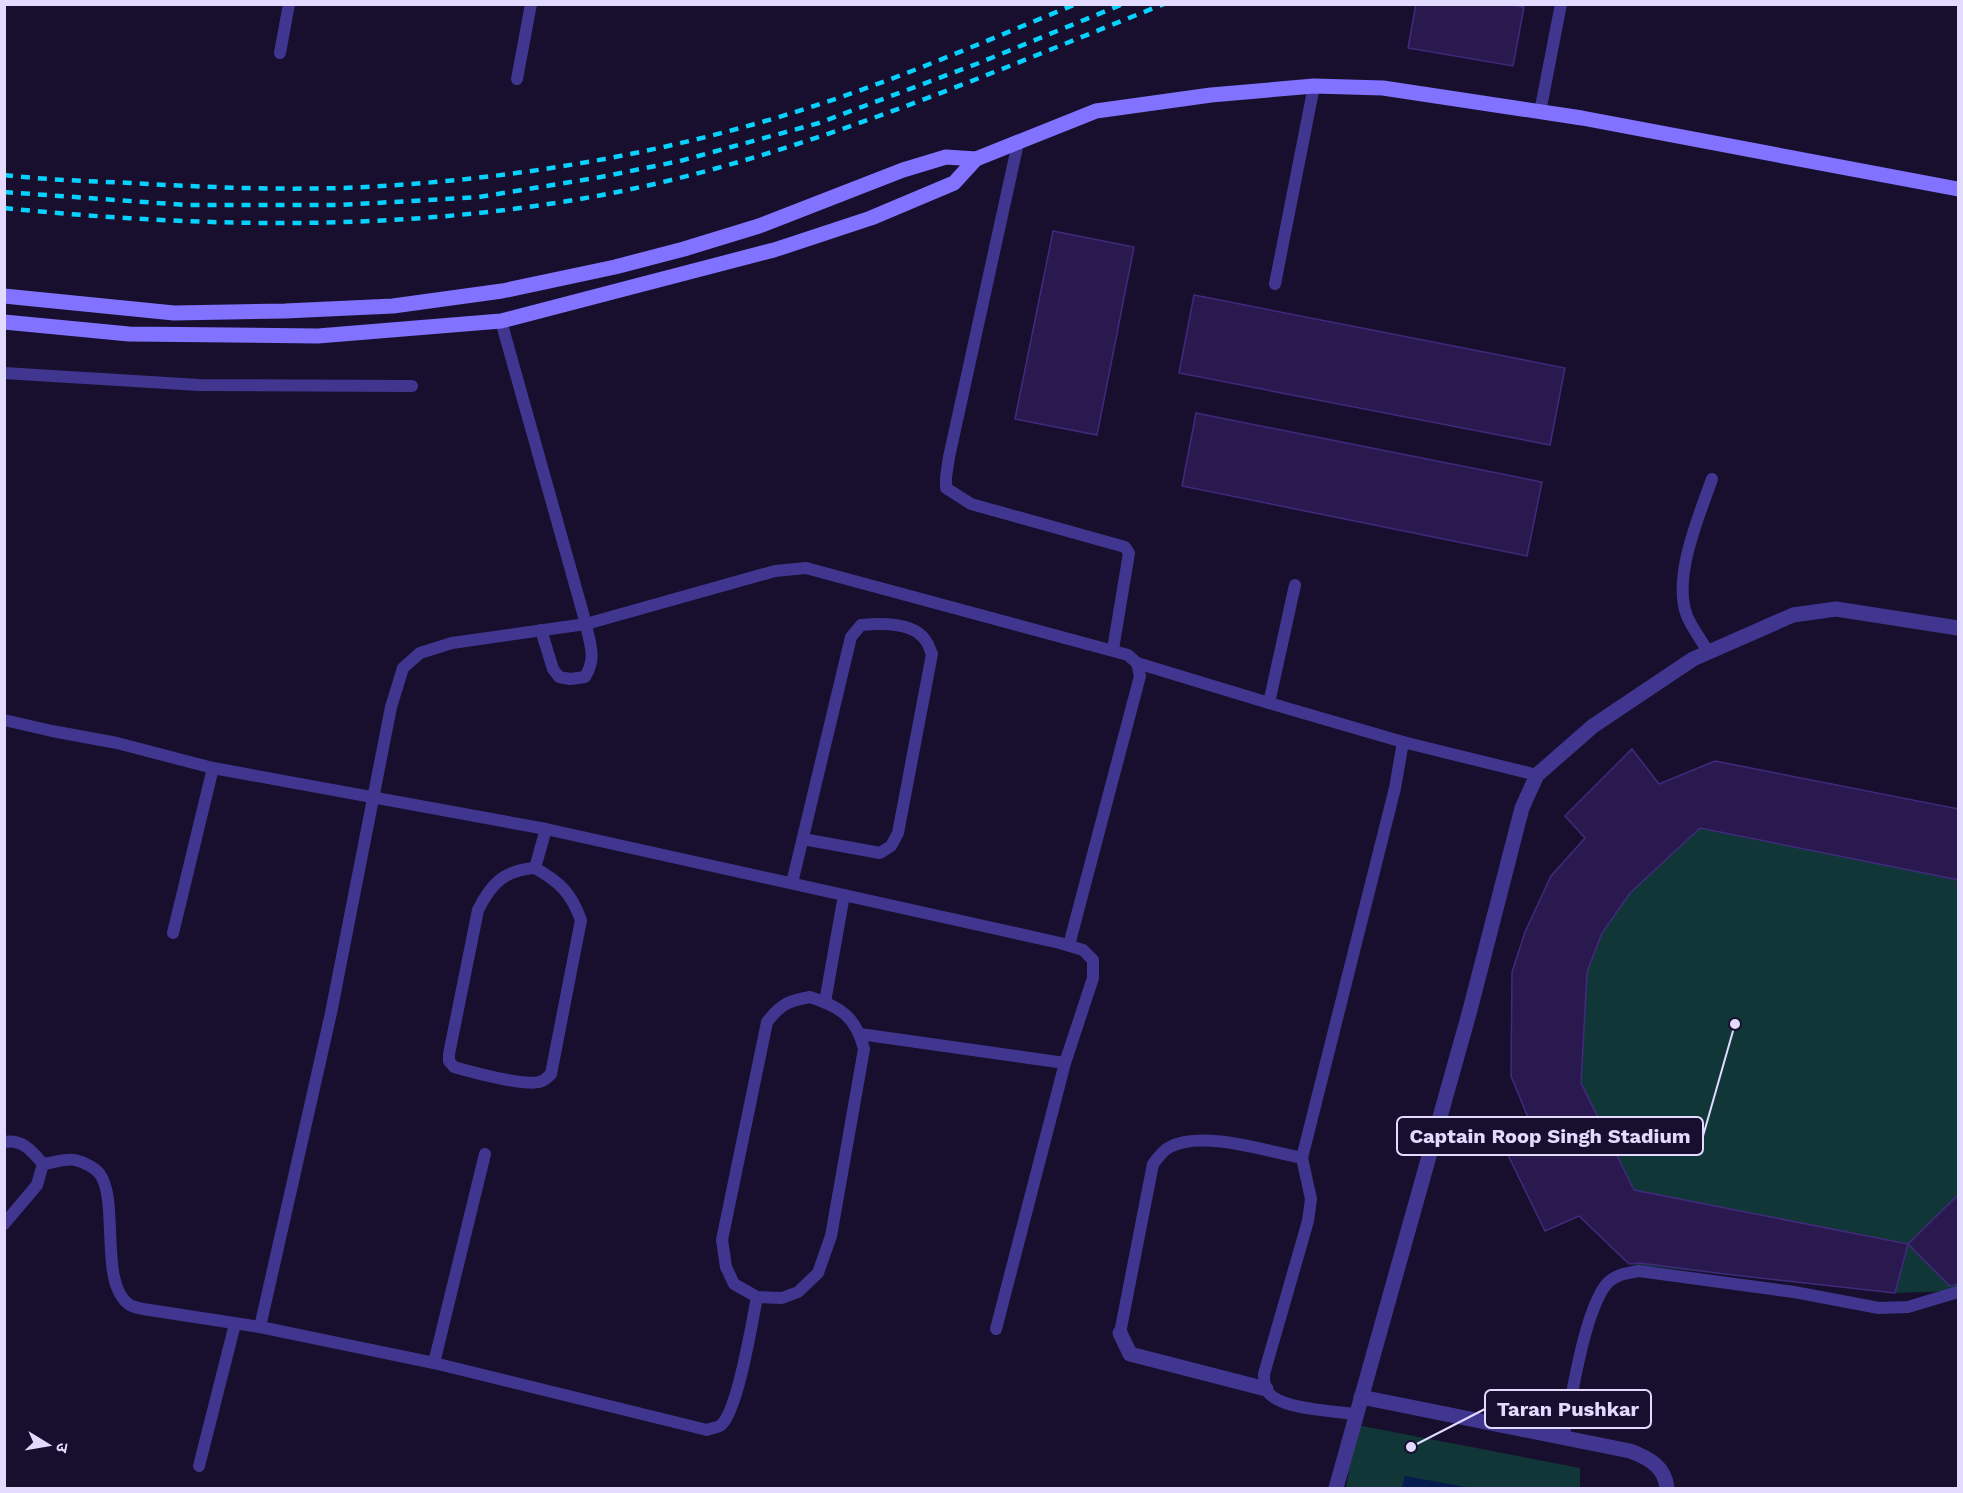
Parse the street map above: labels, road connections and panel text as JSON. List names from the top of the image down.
{
  "places": ["Captain Roop Singh Stadium", "Taran Pushkar"],
  "north": "right"
}
